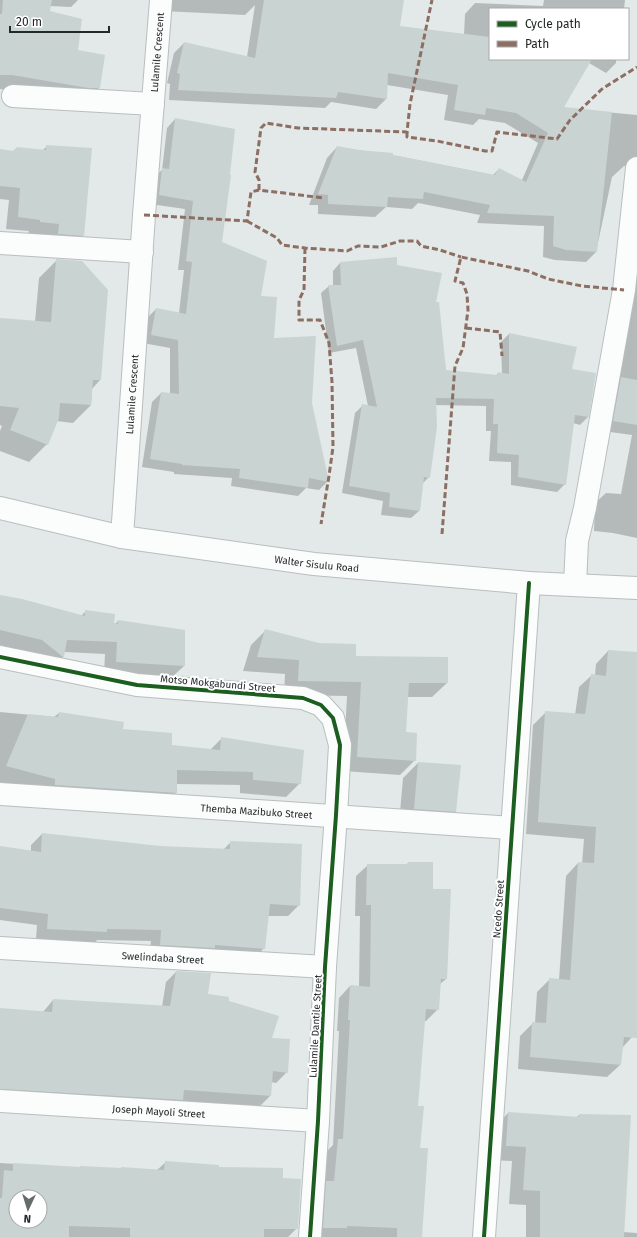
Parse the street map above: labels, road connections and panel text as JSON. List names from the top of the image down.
{
  "streets": {
    "street": [
      "Lulamile Crescent",
      "Walter Sisulu Road",
      "Motso Mokgabundi Street",
      "Themba Mazibuko Street",
      "Ncedo Street",
      "Swelindaba Street",
      "Lulamile Dantile Street",
      "Joseph Mayoli Street"
    ]
  },
  "crossings": [
    ["Lulamile Crescent", "Walter Sisulu Road"],
    ["Walter Sisulu Road", "Ncedo Street"],
    ["Motso Mokgabundi Street", "Themba Mazibuko Street"],
    ["Motso Mokgabundi Street", "Lulamile Dantile Street"],
    ["Themba Mazibuko Street", "Ncedo Street"],
    ["Themba Mazibuko Street", "Lulamile Dantile Street"],
    ["Swelindaba Street", "Lulamile Dantile Street"],
    ["Lulamile Dantile Street", "Joseph Mayoli Street"]
  ],
  "legend": ["Cycle path", "Path"],
  "scale_bar": "20 m",
  "north": "bottom"
}
